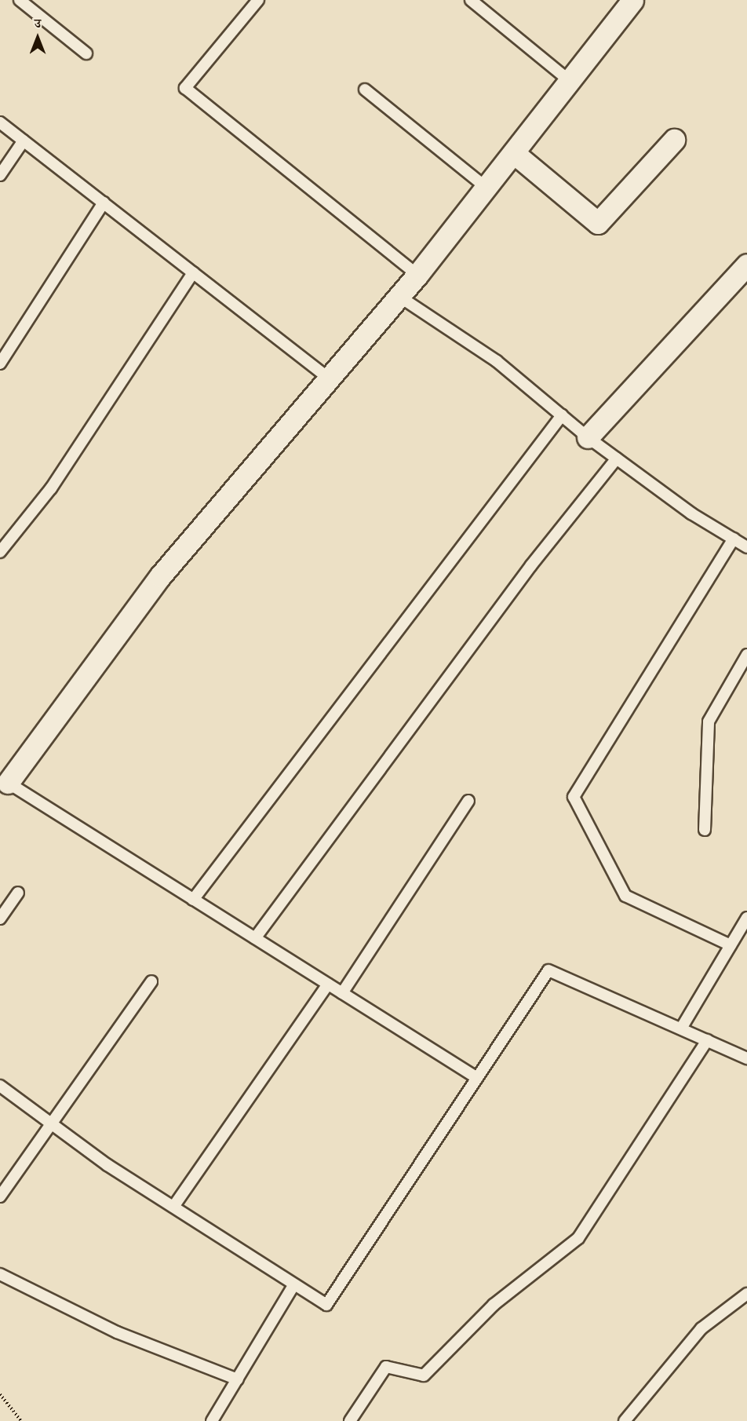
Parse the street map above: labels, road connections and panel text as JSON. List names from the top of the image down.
{
  "north": "top"
}
